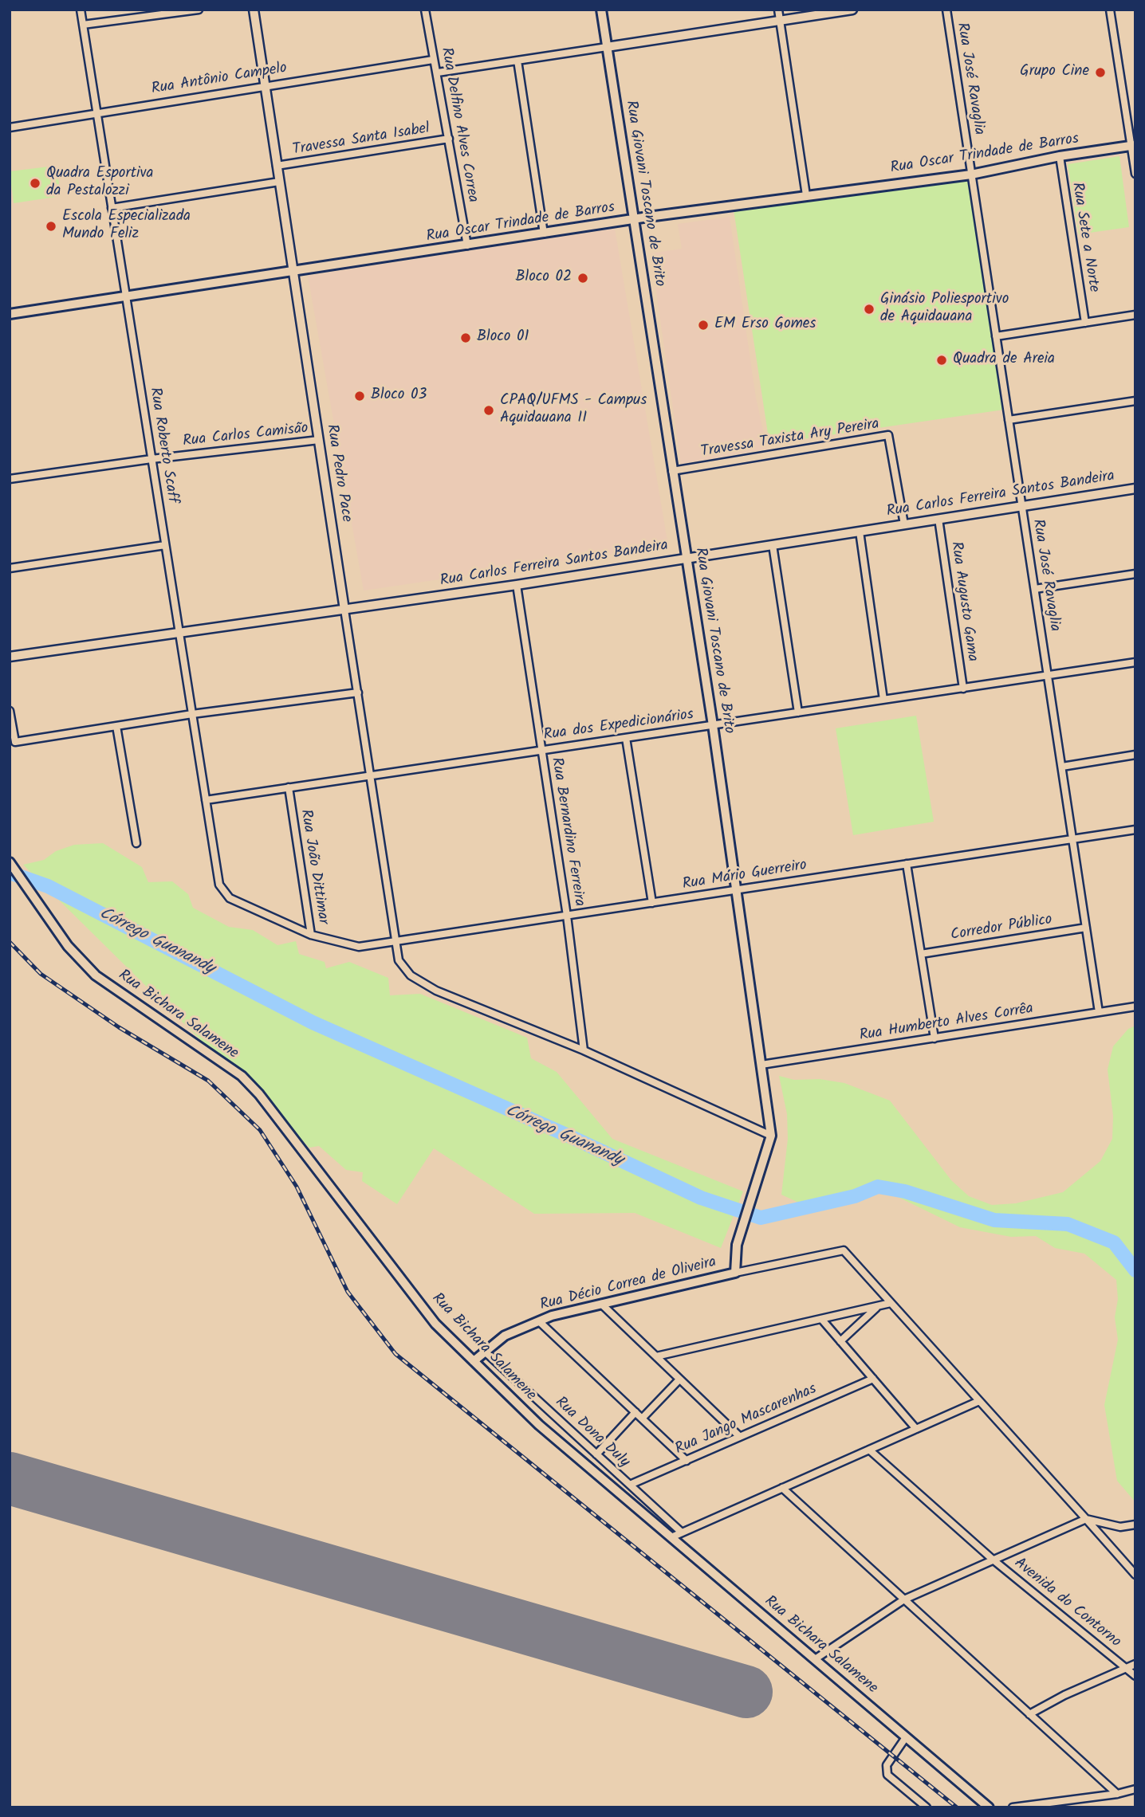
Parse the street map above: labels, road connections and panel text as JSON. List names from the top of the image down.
{
  "streets": {
    "main road": [
      "Rua Oscar Trindade de Barros",
      "Rua Giovani Toscano de Brito",
      "Rua Bichara Salamene",
      "Rua Décio Correa de Oliveira"
    ],
    "street": [
      "Rua José Ravaglia",
      "Rua Antônio Campelo",
      "Rua Delfino Alves Correa",
      "Travessa Santa Isabel",
      "Rua Sete a Norte",
      "Rua Carlos Camisão",
      "Travessa Taxista Ary Pereira",
      "Rua Roberto Scaff",
      "Rua Pedro Pace",
      "Rua Carlos Ferreira Santos Bandeira",
      "Rua Augusto Gama",
      "Rua dos Expedicionários",
      "Rua Bernardino Ferreira",
      "Rua João Dittimar",
      "Rua Mário Guerreiro",
      "Corredor Público",
      "Rua Humberto Alves Corrêa",
      "Rua Jango Mascarenhas",
      "Rua Dona Duly",
      "Avenida do Contorno"
    ]
  },
  "crossings": [
    ["Rua José Ravaglia", "Rua Oscar Trindade de Barros"],
    ["Rua José Ravaglia", "Rua Carlos Ferreira Santos Bandeira"],
    ["Rua José Ravaglia", "Rua dos Expedicionários"],
    ["Rua José Ravaglia", "Rua Mário Guerreiro"],
    ["Rua José Ravaglia", "Corredor Público"],
    ["Rua José Ravaglia", "Rua Humberto Alves Corrêa"],
    ["Rua Antônio Campelo", "Rua Delfino Alves Correa"],
    ["Rua Antônio Campelo", "Rua Roberto Scaff"],
    ["Rua Antônio Campelo", "Rua Pedro Pace"],
    ["Rua Delfino Alves Correa", "Travessa Santa Isabel"],
    ["Rua Delfino Alves Correa", "Rua Oscar Trindade de Barros"],
    ["Travessa Santa Isabel", "Rua Pedro Pace"],
    ["Rua Oscar Trindade de Barros", "Rua Giovani Toscano de Brito"],
    ["Rua Oscar Trindade de Barros", "Rua Sete a Norte"],
    ["Rua Oscar Trindade de Barros", "Rua Roberto Scaff"],
    ["Rua Oscar Trindade de Barros", "Rua Pedro Pace"],
    ["Rua Giovani Toscano de Brito", "Travessa Taxista Ary Pereira"],
    ["Rua Giovani Toscano de Brito", "Rua Pedro Pace"],
    ["Rua Giovani Toscano de Brito", "Rua Carlos Ferreira Santos Bandeira"],
    ["Rua Giovani Toscano de Brito", "Rua dos Expedicionários"],
    ["Rua Giovani Toscano de Brito", "Rua Mário Guerreiro"],
    ["Rua Giovani Toscano de Brito", "Rua Humberto Alves Corrêa"],
    ["Rua Giovani Toscano de Brito", "Rua Décio Correa de Oliveira"],
    ["Rua Carlos Camisão", "Rua Roberto Scaff"],
    ["Rua Carlos Camisão", "Rua Pedro Pace"],
    ["Travessa Taxista Ary Pereira", "Rua Carlos Ferreira Santos Bandeira"],
    ["Rua Roberto Scaff", "Rua Carlos Ferreira Santos Bandeira"],
    ["Rua Roberto Scaff", "Rua dos Expedicionários"],
    ["Rua Roberto Scaff", "Rua João Dittimar"],
    ["Rua Pedro Pace", "Rua Carlos Ferreira Santos Bandeira"],
    ["Rua Pedro Pace", "Rua dos Expedicionários"],
    ["Rua Pedro Pace", "Rua Bernardino Ferreira"],
    ["Rua Pedro Pace", "Rua Mário Guerreiro"],
    ["Rua Carlos Ferreira Santos Bandeira", "Rua Augusto Gama"],
    ["Rua Carlos Ferreira Santos Bandeira", "Rua Bernardino Ferreira"],
    ["Rua Augusto Gama", "Rua dos Expedicionários"],
    ["Rua dos Expedicionários", "Rua Bernardino Ferreira"],
    ["Rua dos Expedicionários", "Rua João Dittimar"],
    ["Rua Bernardino Ferreira", "Rua Mário Guerreiro"],
    ["Rua João Dittimar", "Rua Mário Guerreiro"],
    ["Rua Bichara Salamene", "Rua Décio Correa de Oliveira"],
    ["Rua Décio Correa de Oliveira", "Rua Dona Duly"],
    ["Rua Jango Mascarenhas", "Rua Dona Duly"]
  ],
  "water": ["Córrego Guanandy"],
  "places": [
    "Grupo Cine",
    "Quadra Esportiva da Pestalozzi",
    "Escola Especializada Mundo Feliz",
    "Bloco 02",
    "Ginásio Poliesportivo de Aquidauana",
    "EM Erso Gomes",
    "Bloco 01",
    "Quadra de Areia",
    "Bloco 03",
    "CPAQ/UFMS - Campus Aquidauana II"
  ]
}
